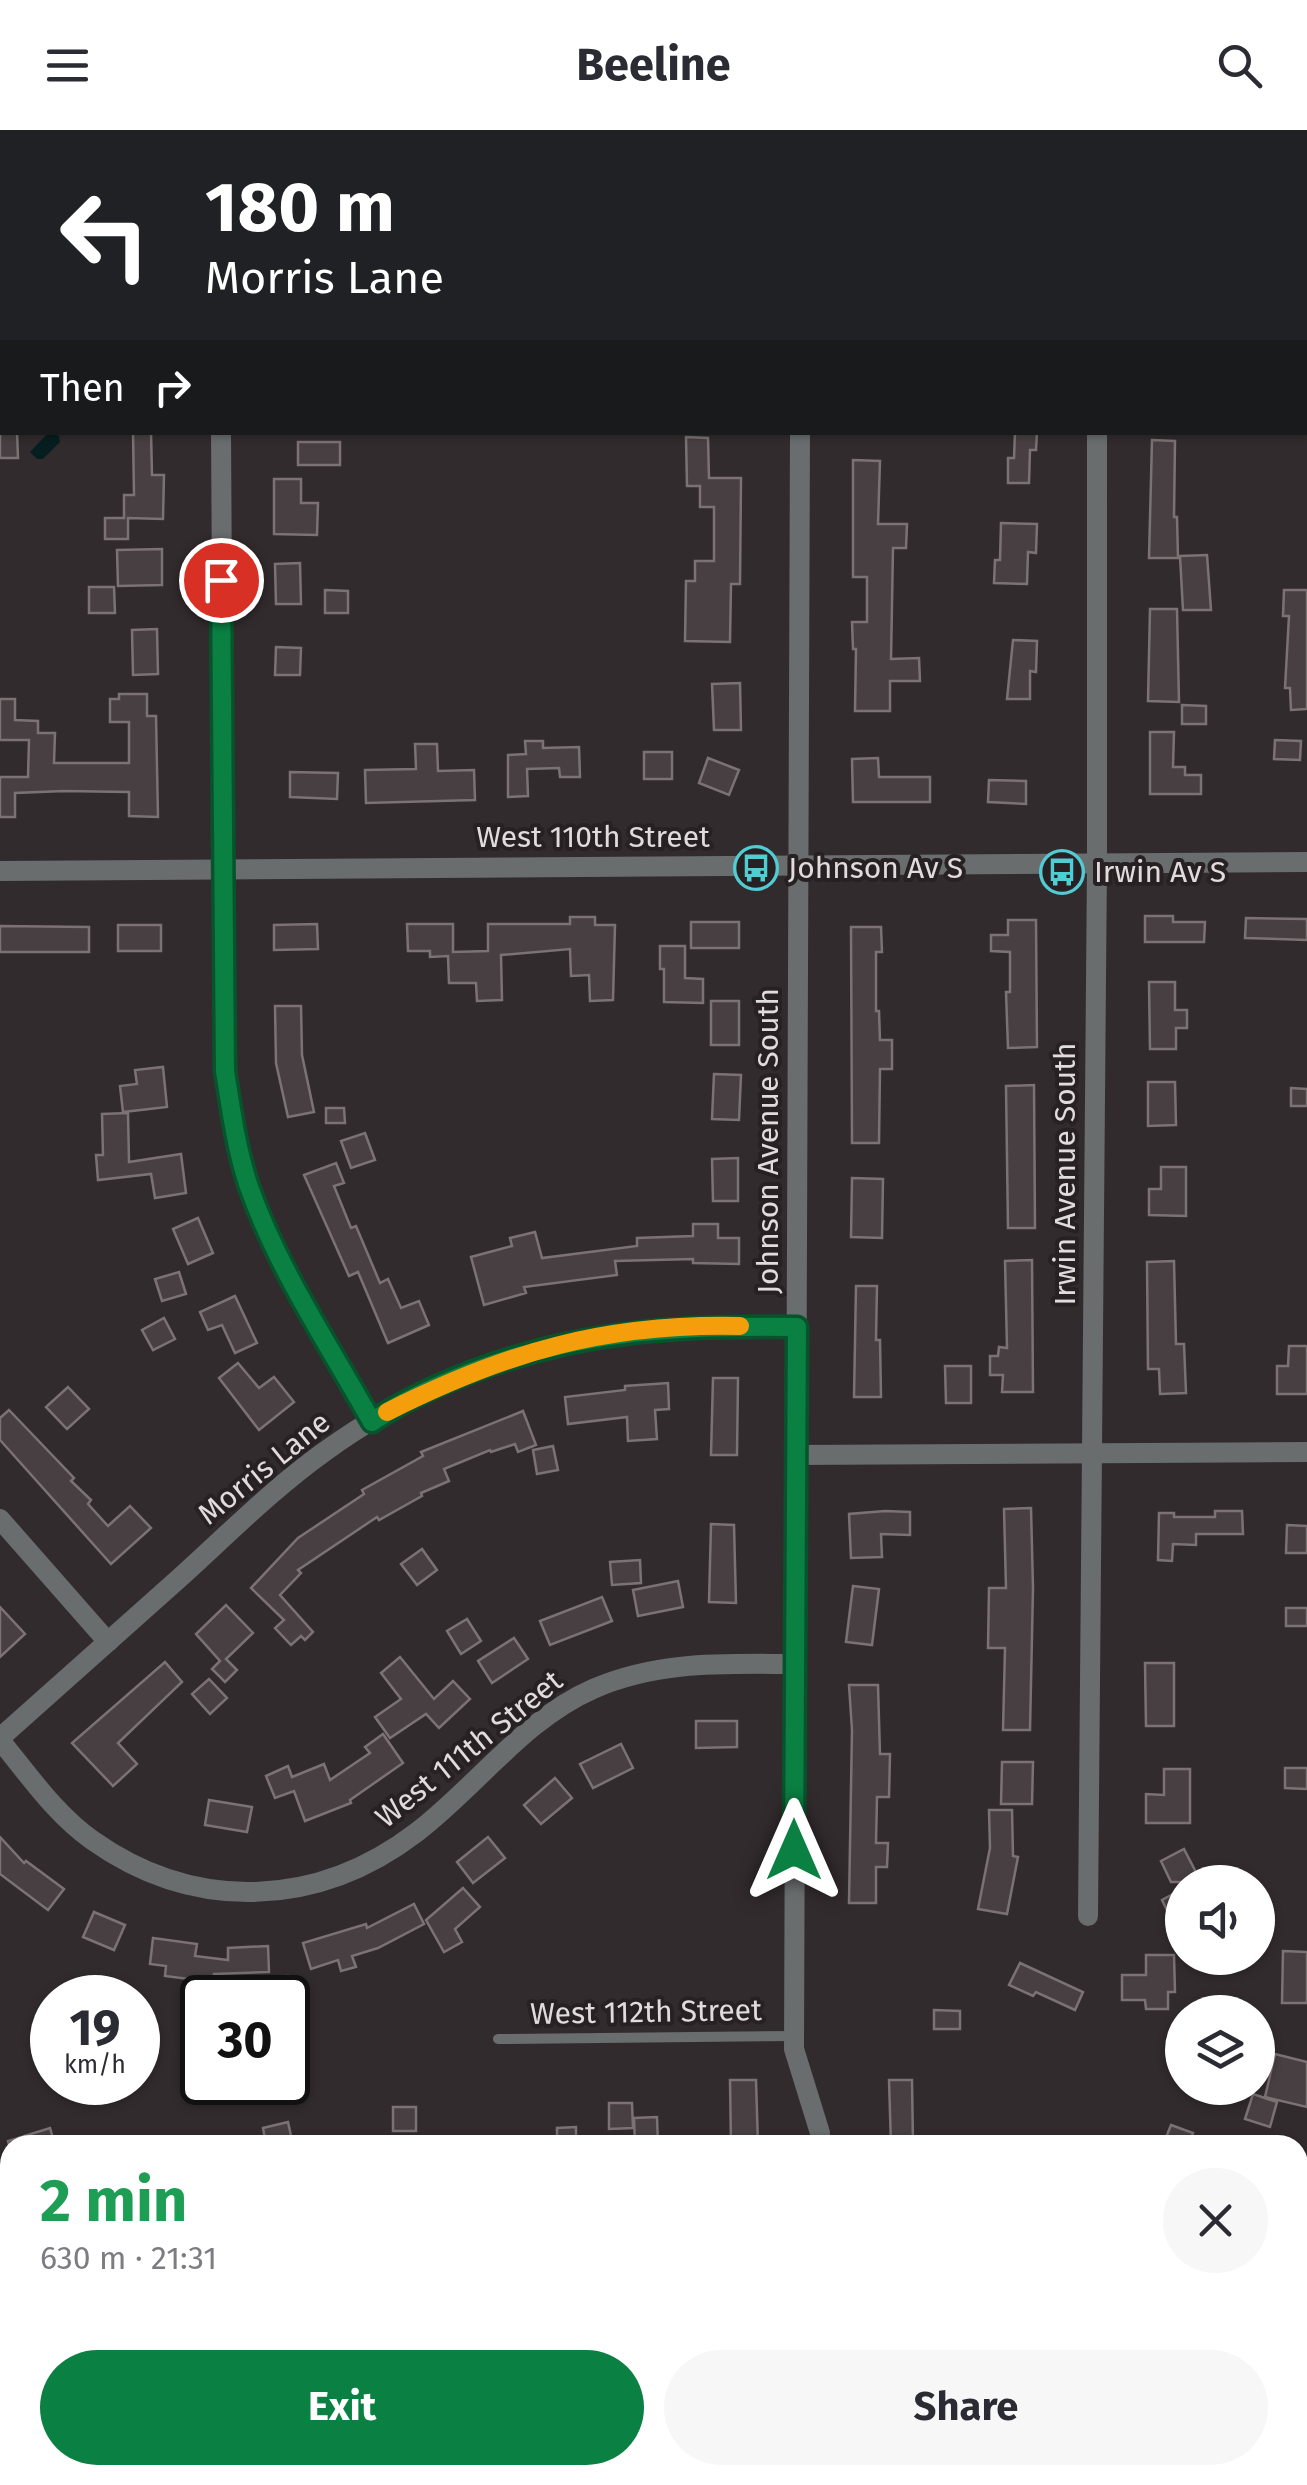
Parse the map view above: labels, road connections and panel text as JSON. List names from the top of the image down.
{
  "streets": {
    "street": [
      "West 110th Street",
      "Johnson Avenue South",
      "Irwin Avenue South",
      "Morris Lane",
      "West 111th Street"
    ],
    "lane": ["West 112th Street"]
  },
  "crossings": [
    ["West 110th Street", "Johnson Avenue South"],
    ["West 110th Street", "Irwin Avenue South"],
    ["Johnson Avenue South", "Morris Lane"],
    ["Johnson Avenue South", "West 111th Street"],
    ["Johnson Avenue South", "West 112th Street"],
    ["Morris Lane", "West 111th Street"]
  ],
  "places": {
    "bus stop": ["Johnson Av S", "Irwin Av S"]
  },
  "page": {
    "header": "Beeline",
    "turn": ["180 m", "Morris Lane"],
    "then": "Then",
    "speed": "19 km/h",
    "limit": "30",
    "heading": ["2 min", "630 m · 21:31"],
    "buttons": ["Exit", "Share"]
  }
}
